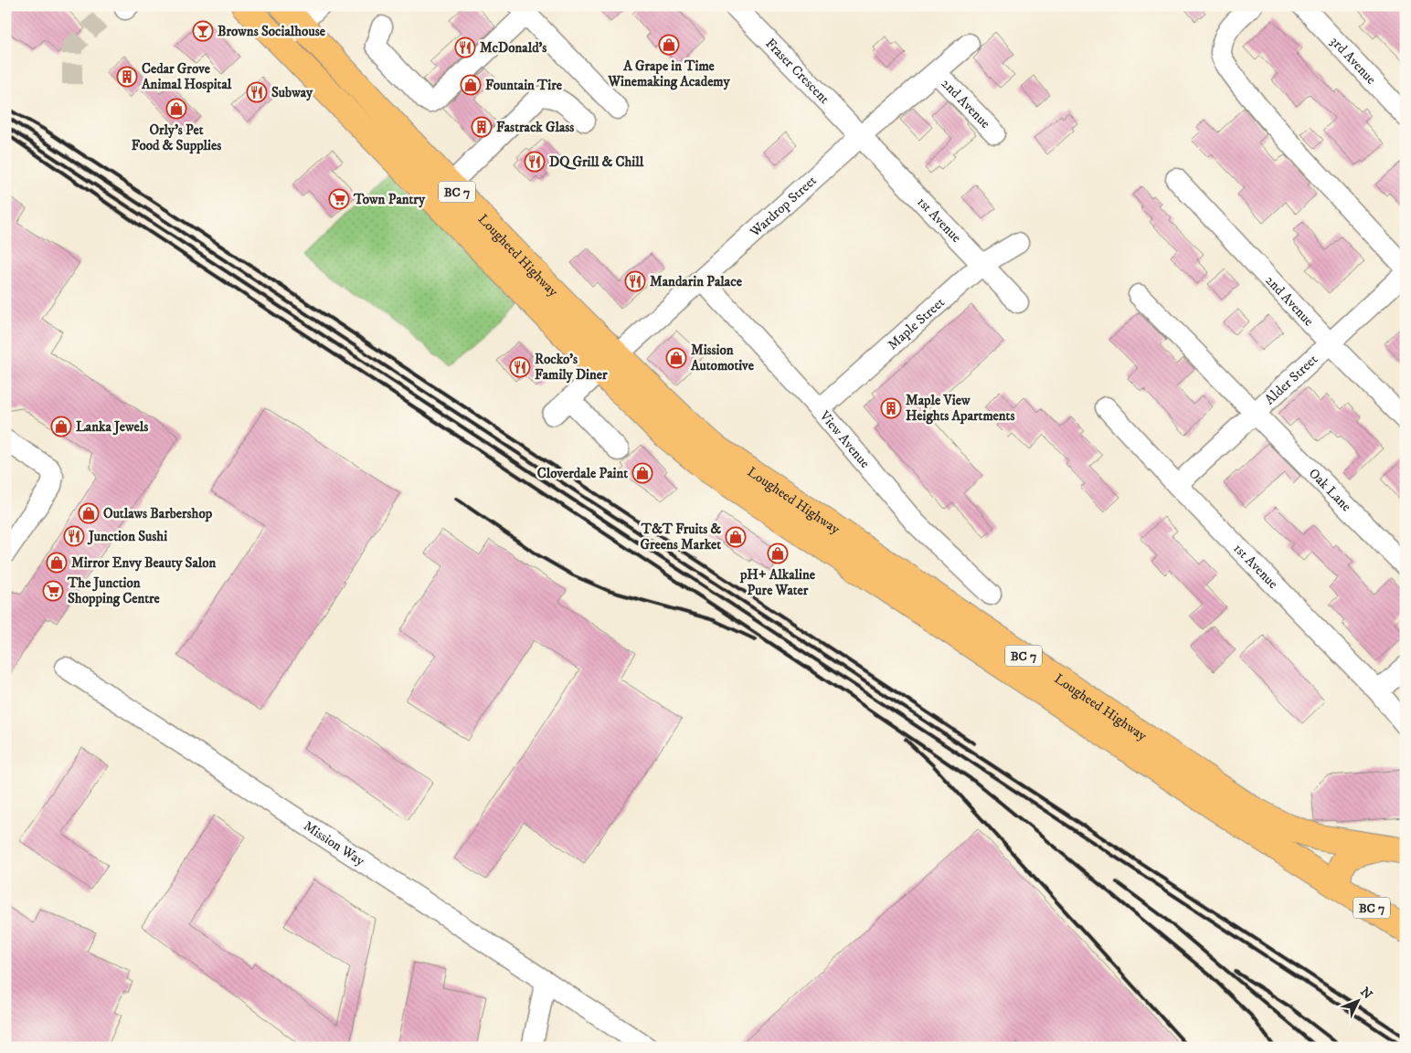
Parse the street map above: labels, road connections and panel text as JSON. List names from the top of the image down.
{
  "streets": {
    "main road": ["BC 7", "Lougheed Highway"],
    "street": [
      "3rd Avenue",
      "Fraser Crescent",
      "2nd Avenue",
      "Wardrop Street",
      "1st Avenue",
      "Maple Street",
      "Alder Street",
      "View Avenue",
      "Oak Lane",
      "Mission Way"
    ]
  },
  "crossings": [
    ["Fraser Crescent", "Wardrop Street"],
    ["Fraser Crescent", "1st Avenue"],
    ["2nd Avenue", "Wardrop Street"],
    ["2nd Avenue", "Alder Street"],
    ["BC 7", "Lougheed Highway"],
    ["Wardrop Street", "1st Avenue"],
    ["Wardrop Street", "Lougheed Highway"],
    ["Wardrop Street", "View Avenue"],
    ["1st Avenue", "Maple Street"],
    ["1st Avenue", "Alder Street"],
    ["Maple Street", "View Avenue"],
    ["Alder Street", "Oak Lane"]
  ],
  "places": {
    "bar": ["Browns Socialhouse"],
    "shop": [
      "A Grape in Time Winemaking Academy",
      "Fountain Tire",
      "Orly's Pet Food & Supplies",
      "Mission Automotive",
      "Lanka Jewels",
      "Cloverdale Paint",
      "Outlaws Barbershop",
      "T&T Fruits & Greens Market",
      "pH+ Alkaline Pure Water",
      "Mirror Envy Beauty Salon"
    ],
    "restaurant": [
      "McDonald's",
      "Subway",
      "DQ Grill & Chill",
      "Mandarin Palace",
      "Rocko's Family Diner",
      "Junction Sushi"
    ],
    "building": ["Cedar Grove Animal Hospital", "Fastrack Glass", "Maple View Heights Apartments"],
    "supermarket": ["Town Pantry", "The Junction Shopping Centre"]
  },
  "north": "top right"
}
